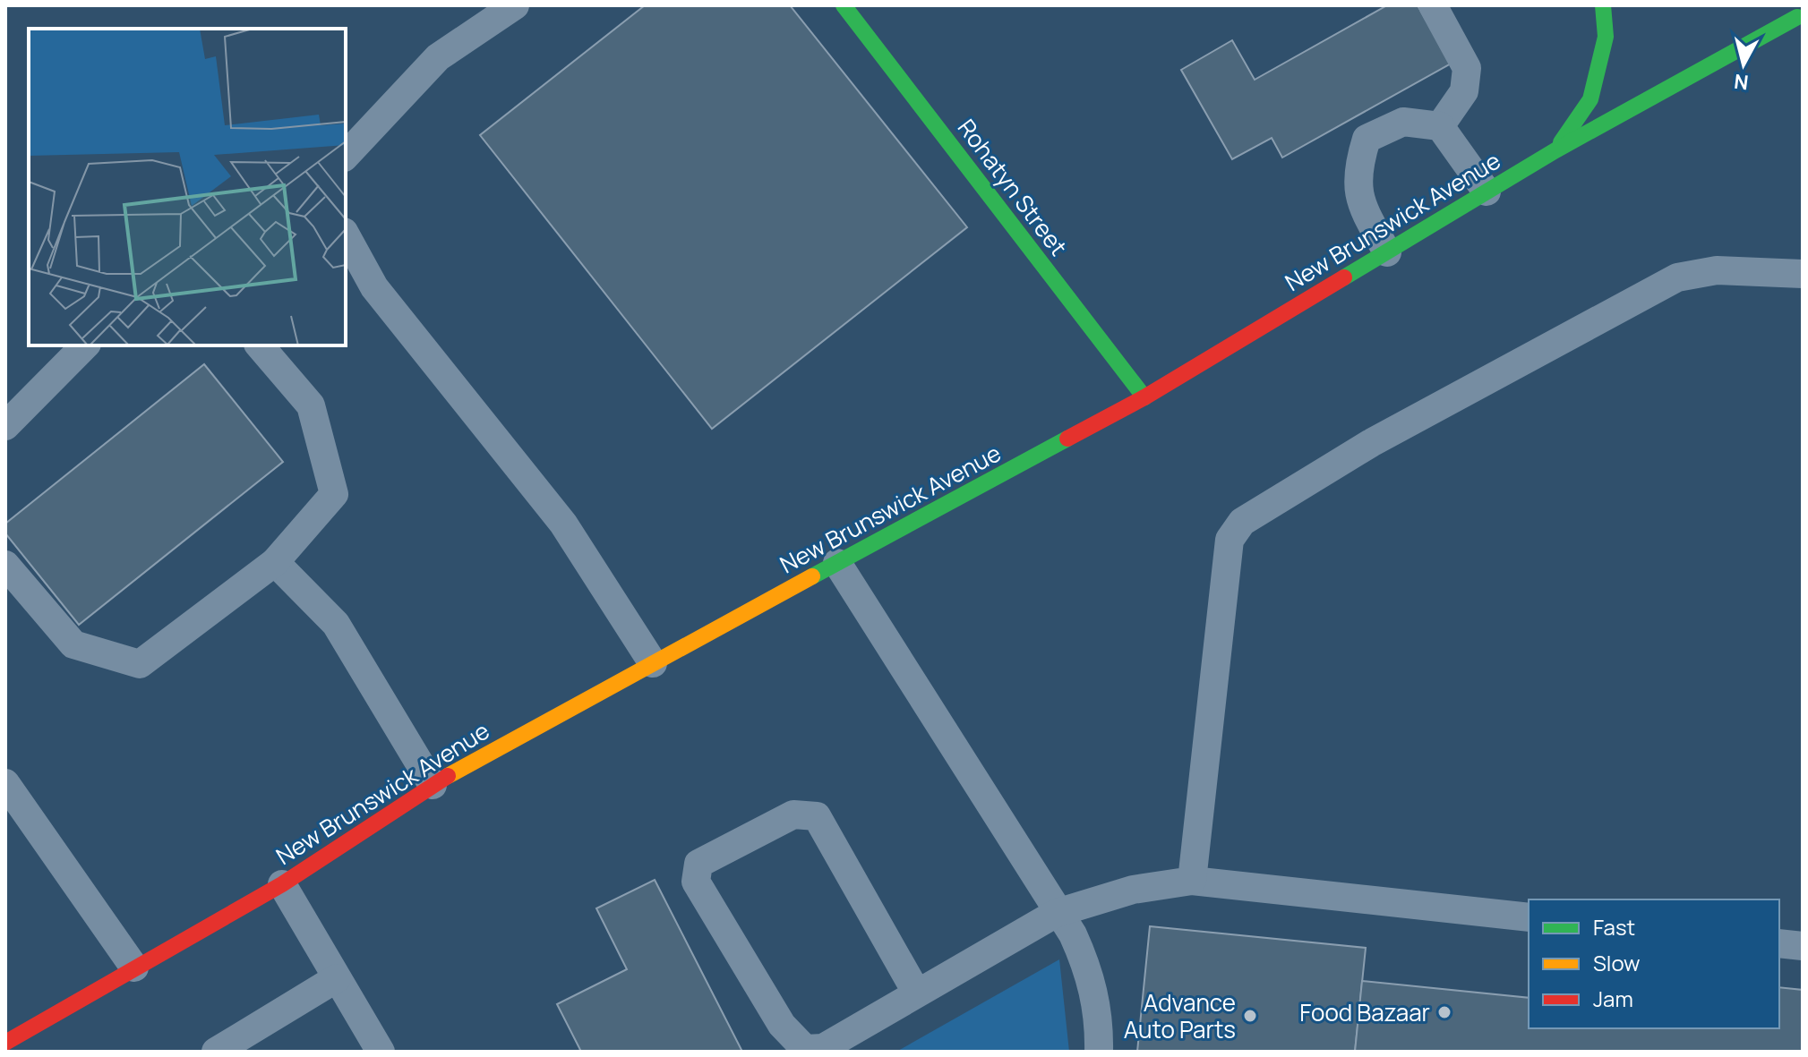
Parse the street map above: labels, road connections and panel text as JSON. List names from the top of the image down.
{
  "streets": {
    "street": ["Rohatyn Street", "New Brunswick Avenue"]
  },
  "crossings": [
    ["Rohatyn Street", "New Brunswick Avenue"]
  ],
  "places": ["Food Bazaar", "Advance Auto Parts"],
  "legend": ["Fast", "Slow", "Jam"],
  "north": "bottom"
}
